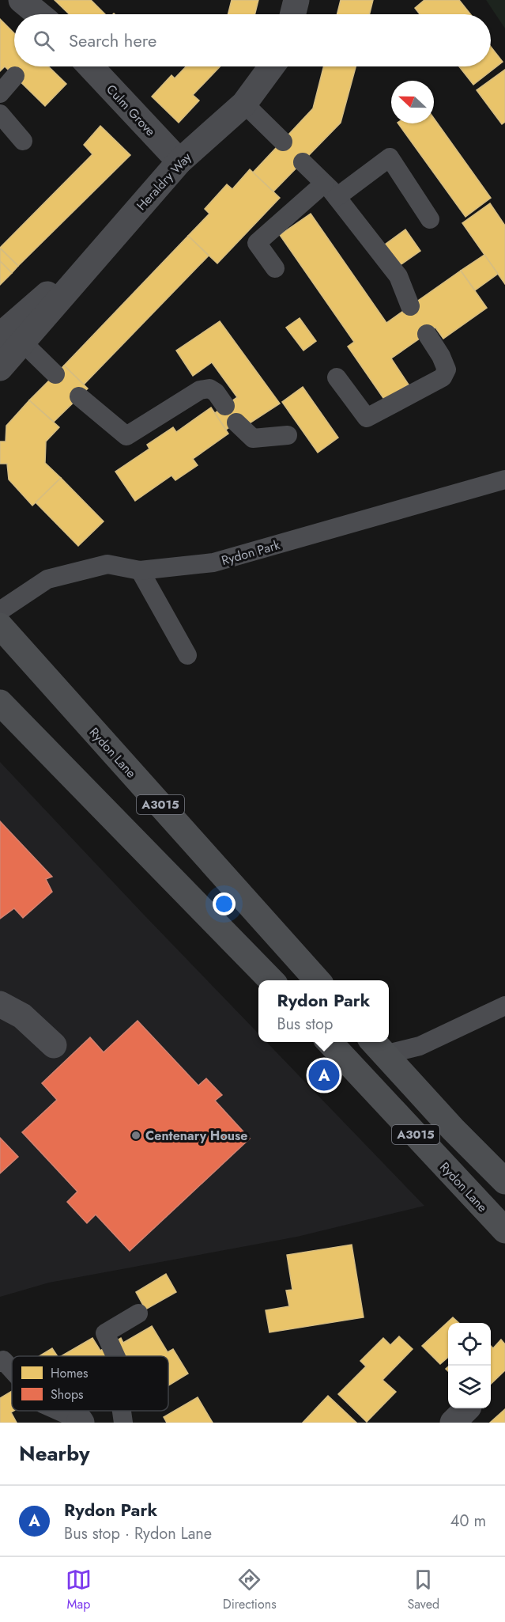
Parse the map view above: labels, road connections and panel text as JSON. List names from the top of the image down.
{
  "streets": {
    "main road": ["Rydon Lane", "A3015"],
    "street": ["Culm Grove", "Heraldry Way"],
    "lane": ["Rydon Park"]
  },
  "crossings": [
    ["Culm Grove", "Heraldry Way"]
  ],
  "places": ["Centenary House"],
  "legend": ["Homes", "Shops"],
  "north": "left",
  "page": {
    "search": "Search here",
    "popup": ["Rydon Park", "Bus stop"],
    "pins": "A",
    "heading": "Nearby",
    "list": [
      {
        "mark": "A",
        "name": "Rydon Park",
        "note": "Bus stop · Rydon Lane",
        "value": "40 m"
      }
    ],
    "nav": ["Map", "Directions", "Saved"]
  }
}
